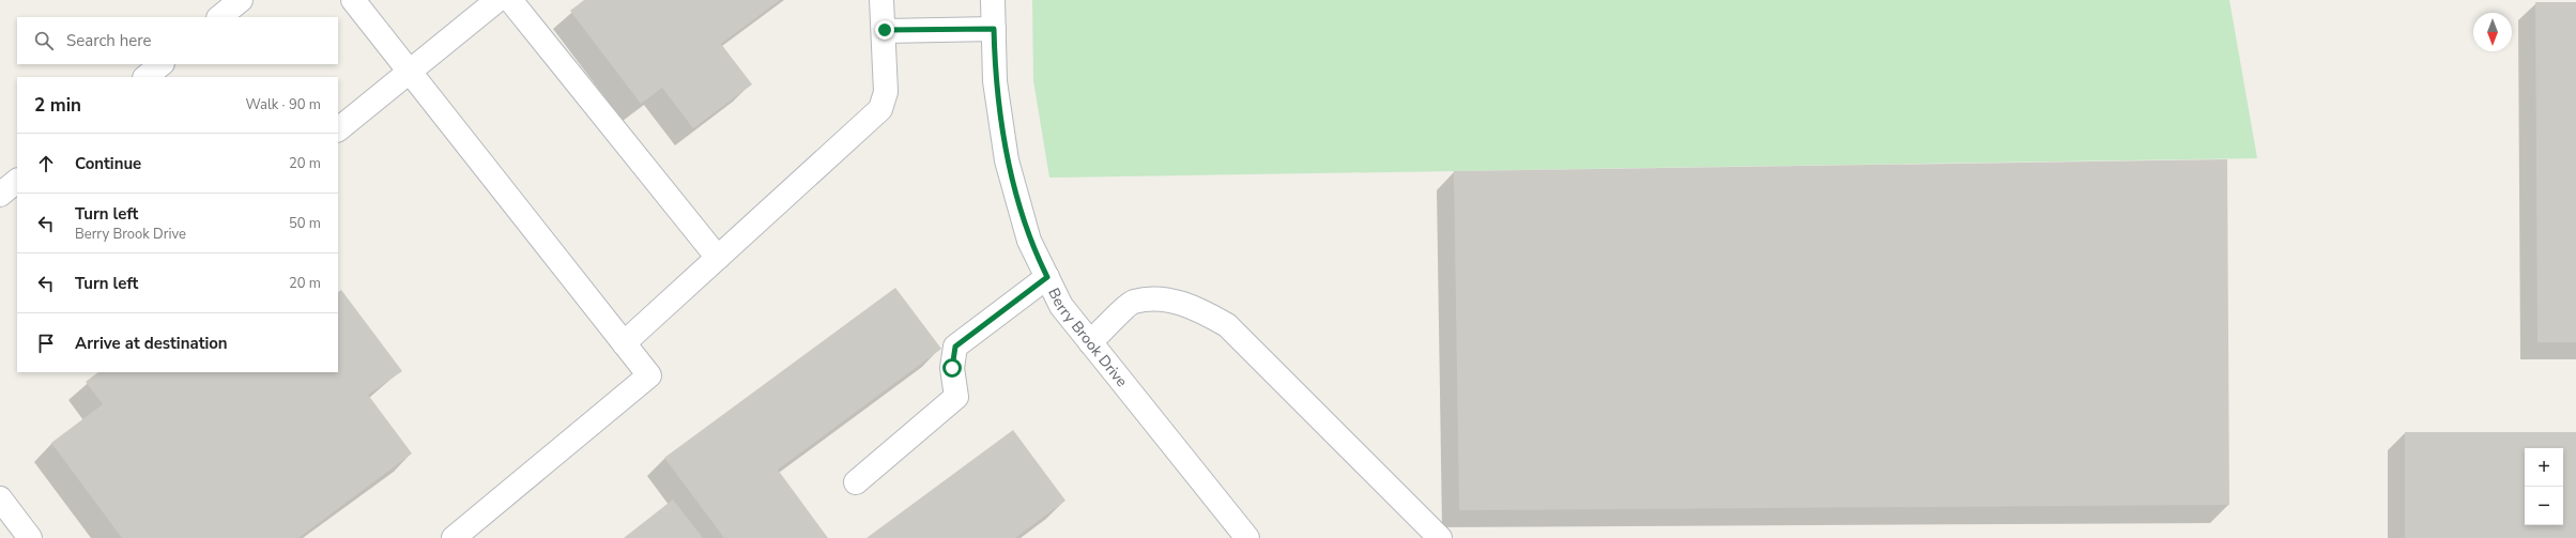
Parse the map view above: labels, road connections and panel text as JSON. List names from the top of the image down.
{
  "streets": {
    "street": ["Berry Brook Drive"]
  },
  "north": "bottom",
  "page": {
    "search": "Search here",
    "heading": ["2 min", "Walk · 90 m"],
    "list": [
      ["Continue", "20 m"],
      ["Turn left", "Berry Brook Drive", "50 m"],
      ["Turn left", "20 m"],
      "Arrive at destination"
    ],
    "map_buttons": ["+", "−"]
  }
}
